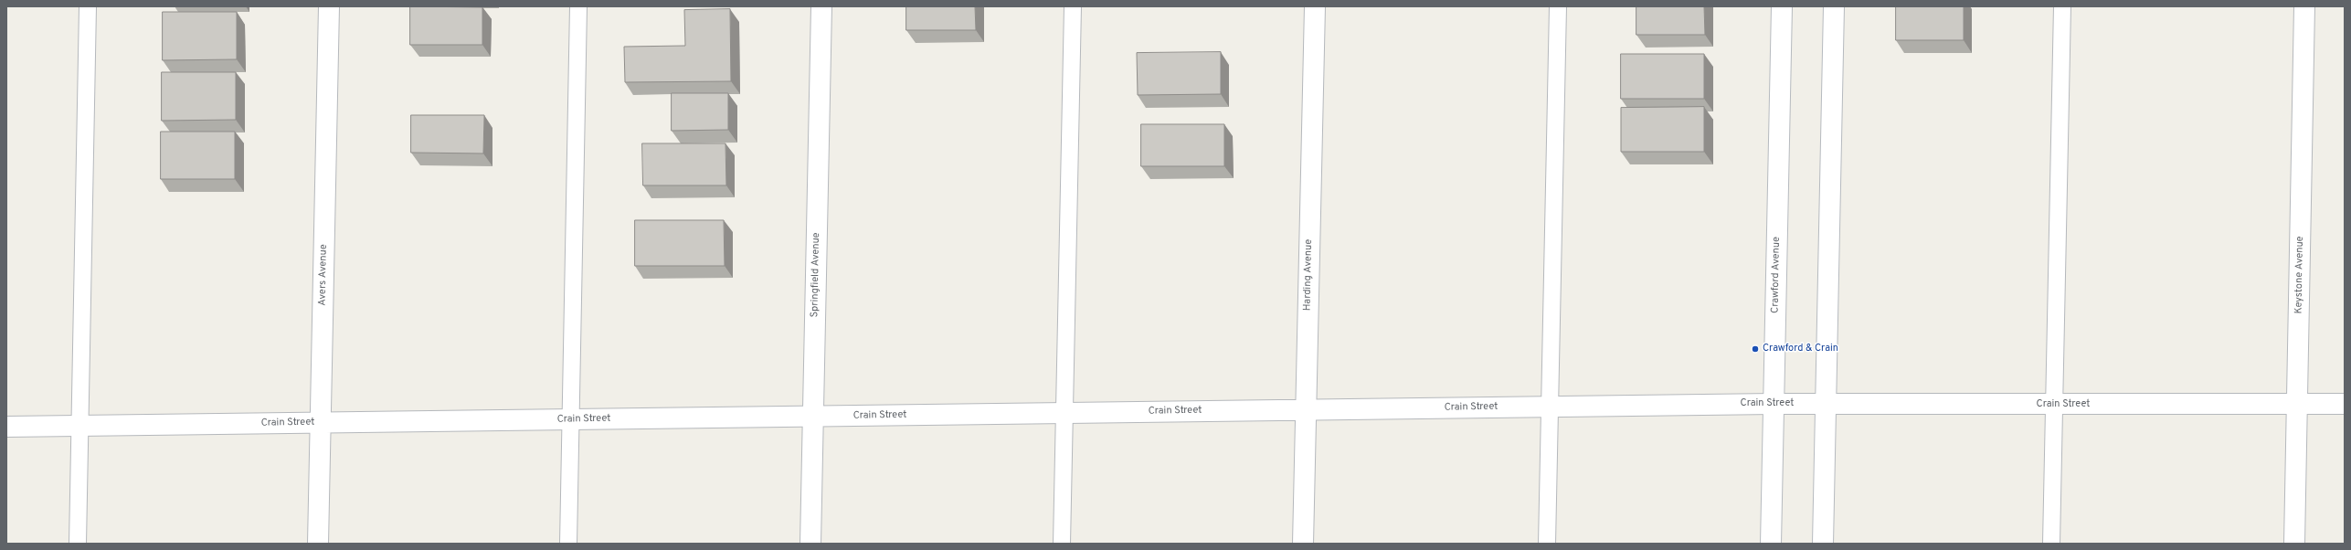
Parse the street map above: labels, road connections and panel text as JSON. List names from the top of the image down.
{
  "streets": {
    "street": [
      "Avers Avenue",
      "Springfield Avenue",
      "Harding Avenue",
      "Crawford Avenue",
      "Keystone Avenue",
      "Crain Street"
    ]
  },
  "crossings": [
    ["Avers Avenue", "Crain Street"],
    ["Springfield Avenue", "Crain Street"],
    ["Harding Avenue", "Crain Street"],
    ["Crawford Avenue", "Crain Street"],
    ["Keystone Avenue", "Crain Street"]
  ],
  "places": ["Crawford & Crain"]
}
